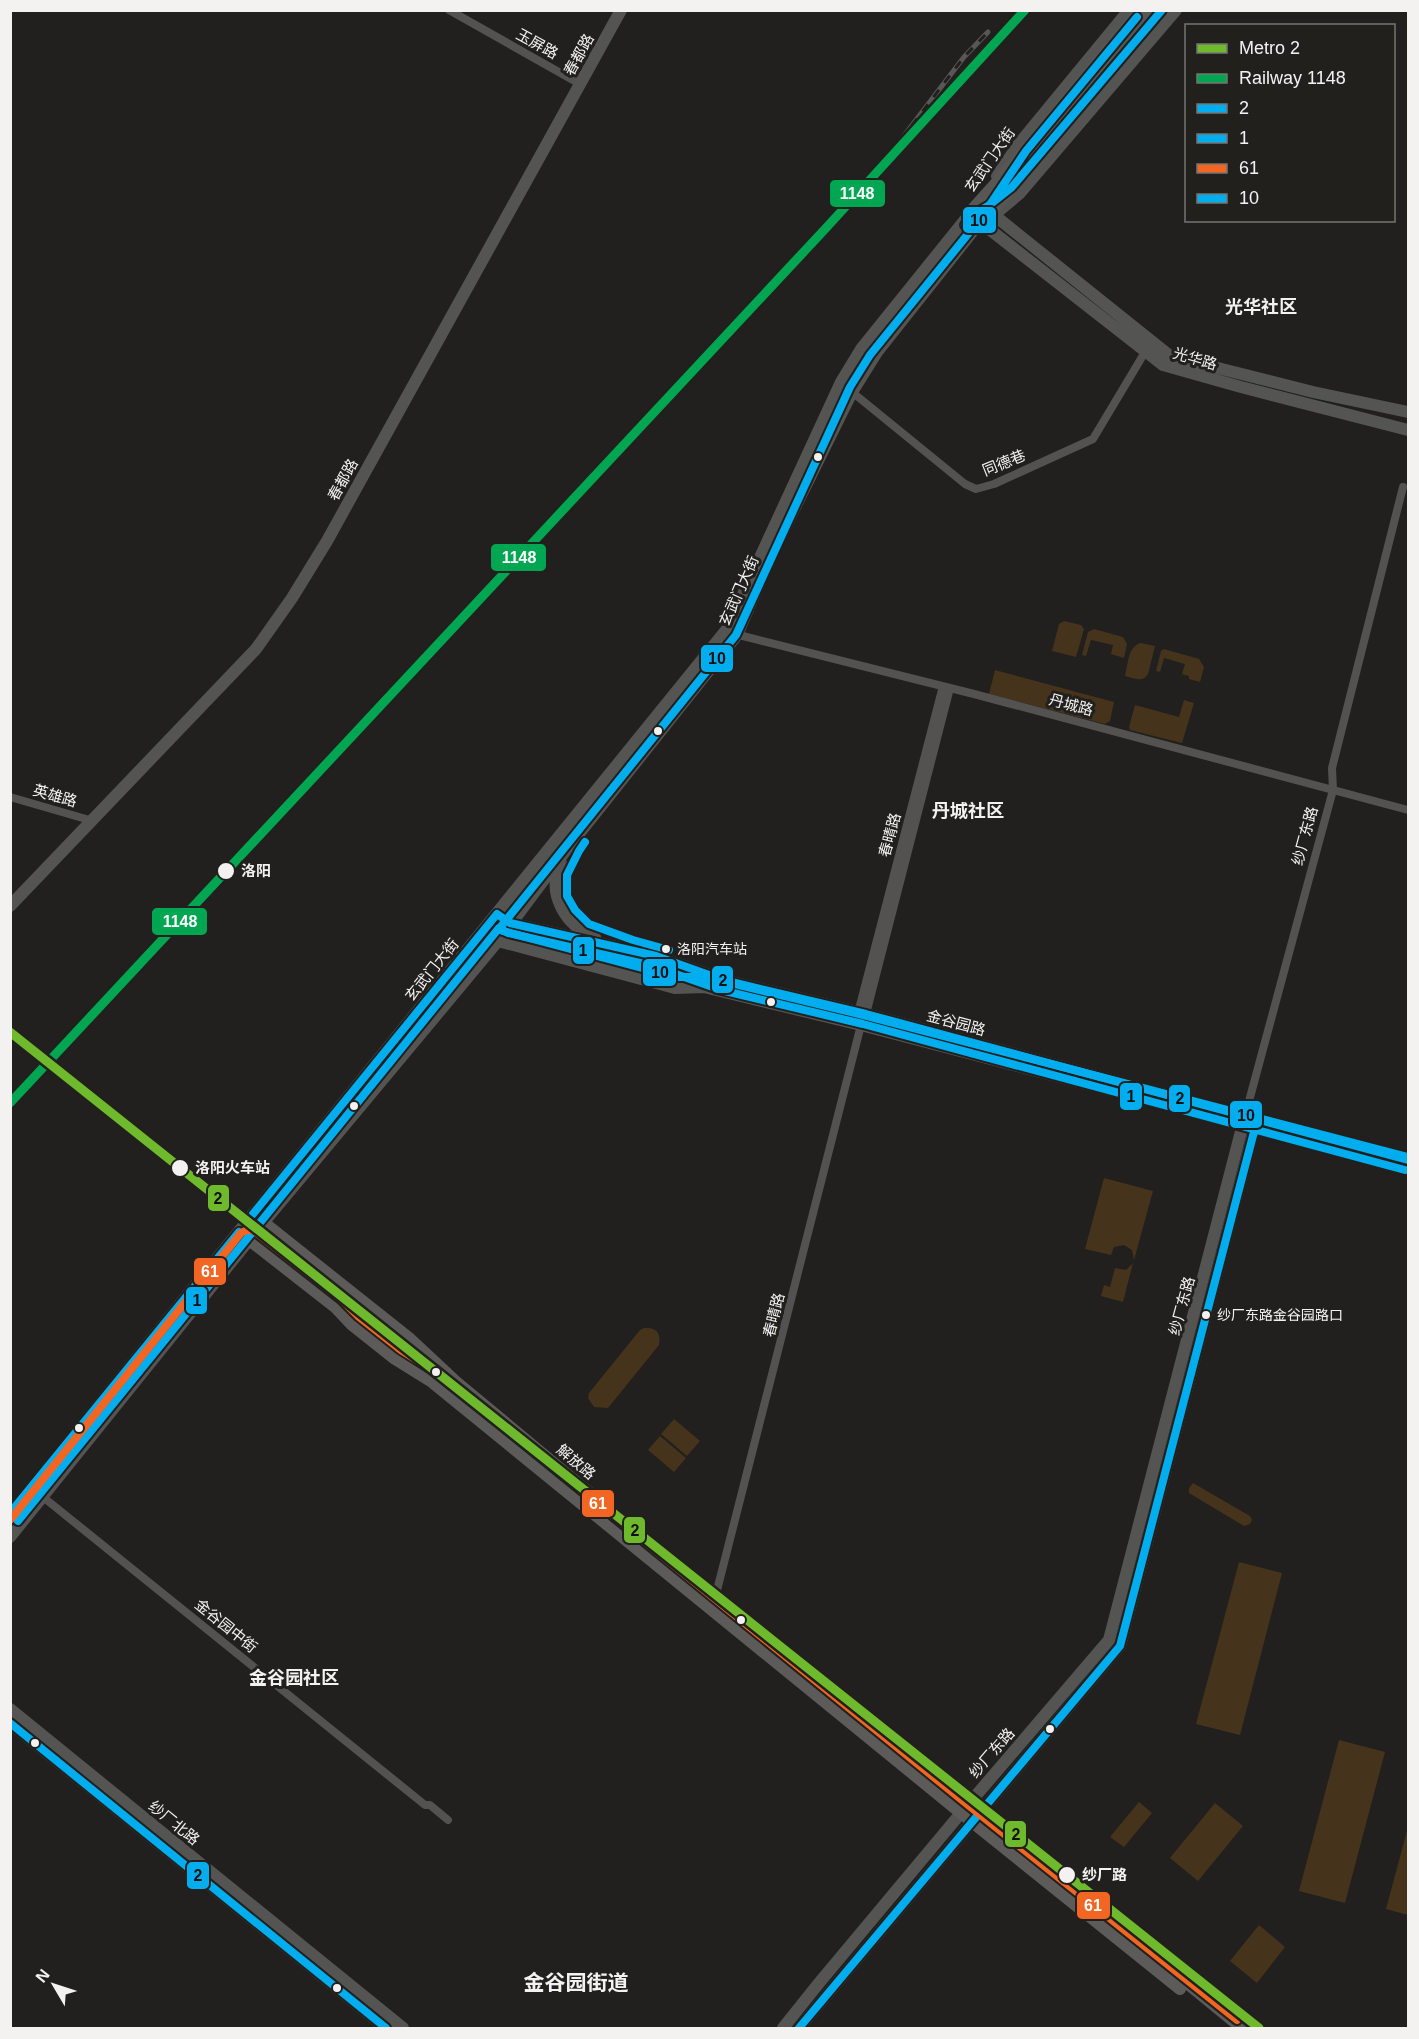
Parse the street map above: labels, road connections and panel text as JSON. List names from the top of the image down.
{
  "streets": {
    "main road": [
      "春都路",
      "玄武门大街",
      "光华路",
      "纱厂东路",
      "金谷园路",
      "解放路",
      "纱厂北路"
    ],
    "street": [
      "玉屏路",
      "同德巷",
      "丹城路",
      "英雄路",
      "春晴路",
      "金谷园中街"
    ]
  },
  "crossings": [
    ["玉屏路", "春都路"],
    ["春都路", "英雄路"],
    ["玄武门大街", "光华路"],
    ["玄武门大街", "同德巷"],
    ["玄武门大街", "丹城路"],
    ["玄武门大街", "金谷园路"],
    ["玄武门大街", "解放路"],
    ["玄武门大街", "金谷园中街"],
    ["光华路", "同德巷"],
    ["丹城路", "春晴路"],
    ["丹城路", "纱厂东路"],
    ["春晴路", "金谷园路"],
    ["春晴路", "解放路"],
    ["纱厂东路", "金谷园路"],
    ["纱厂东路", "解放路"]
  ],
  "districts": [
    "光华社区",
    "丹城社区",
    "金谷园社区",
    "金谷园街道"
  ],
  "places": [
    "洛阳",
    "洛阳汽车站",
    "洛阳火车站",
    "纱厂东路金谷园路口",
    "纱厂路"
  ],
  "lines": [
    "rail line 1148",
    "transit line 10",
    "transit line 2",
    "transit line 1",
    "metro line 2",
    "transit line 61"
  ],
  "legend": [
    "Metro 2",
    "Railway 1148",
    "2",
    "1",
    "61",
    "10"
  ],
  "north": "top left"
}
